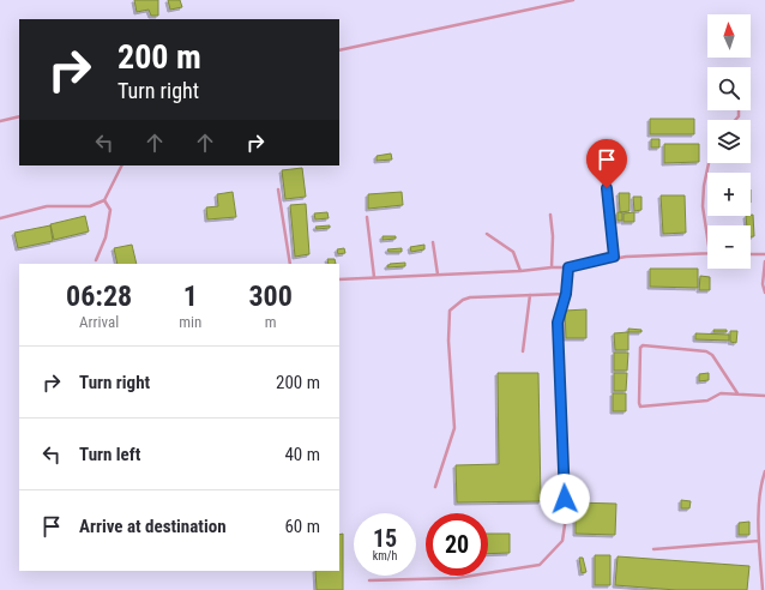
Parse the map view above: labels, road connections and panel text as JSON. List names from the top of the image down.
{
  "north": "top",
  "page": {
    "map_buttons": ["+", "−"],
    "turn": ["200 m", "Turn right"],
    "eta": [
      "06:28",
      "Arrival",
      "1",
      "min",
      "300",
      "m"
    ],
    "list": [
      {
        "name": "Turn right",
        "value": "200 m"
      },
      {
        "name": "Turn left",
        "value": "40 m"
      },
      {
        "name": "Arrive at destination",
        "value": "60 m"
      }
    ],
    "speed": "15 km/h",
    "limit": "20"
  }
}
